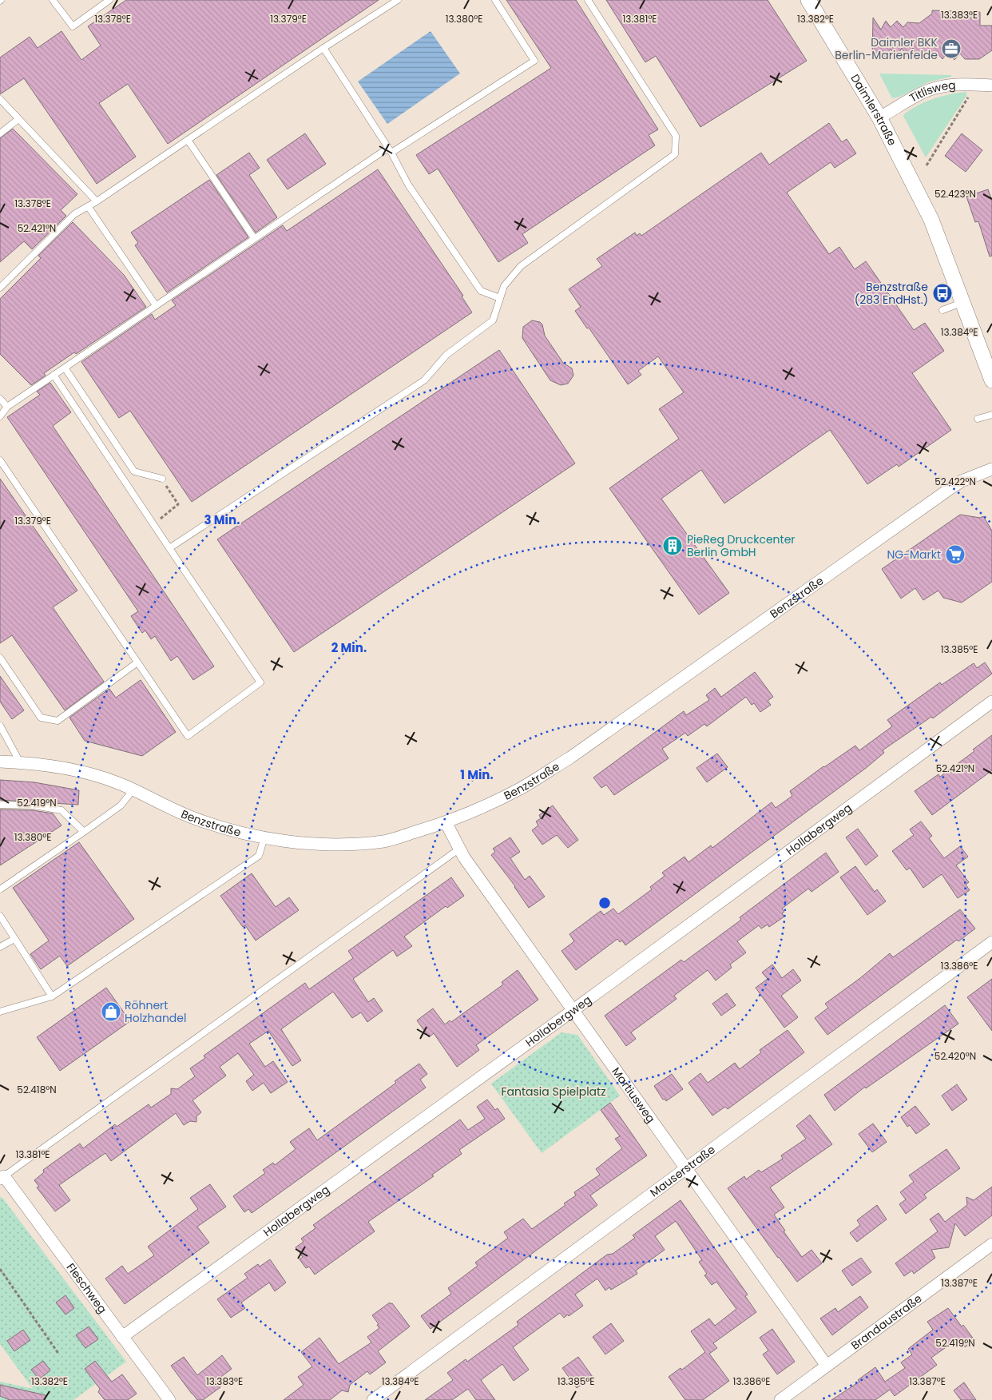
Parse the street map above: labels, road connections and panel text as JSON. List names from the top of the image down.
{
  "streets": {
    "street": [
      "Titlisweg",
      "Daimlerstraße",
      "Benzstraße",
      "Hollabergweg",
      "Martiusweg",
      "Mauserstraße",
      "Fleschweg",
      "Brandaustraße"
    ]
  },
  "crossings": [
    ["Titlisweg", "Daimlerstraße"],
    ["Benzstraße", "Martiusweg"],
    ["Hollabergweg", "Martiusweg"],
    ["Hollabergweg", "Fleschweg"],
    ["Martiusweg", "Mauserstraße"],
    ["Martiusweg", "Brandaustraße"]
  ],
  "parks": ["Fantasia Spielplatz"],
  "places": {
    "office": ["Daimler BKK Berlin-Marienfelde"],
    "bus stop": ["Benzstraße (283 EndHst.)"],
    "building": ["PieReg Druckcenter Berlin GmbH"],
    "supermarket": ["NG-Markt"],
    "shop": ["Röhnert Holzhandel"]
  },
  "coordinates": [
    "13.383°E",
    "13.378°E",
    "13.379°E",
    "13.380°E",
    "13.381°E",
    "13.382°E",
    "52.423°N",
    "52.421°N",
    "13.384°E",
    "52.422°N",
    "13.385°E",
    "52.419°N",
    "13.386°E",
    "52.420°N",
    "52.418°N",
    "13.387°E"
  ],
  "rings": ["3 Min.", "2 Min.", "1 Min."]
}
